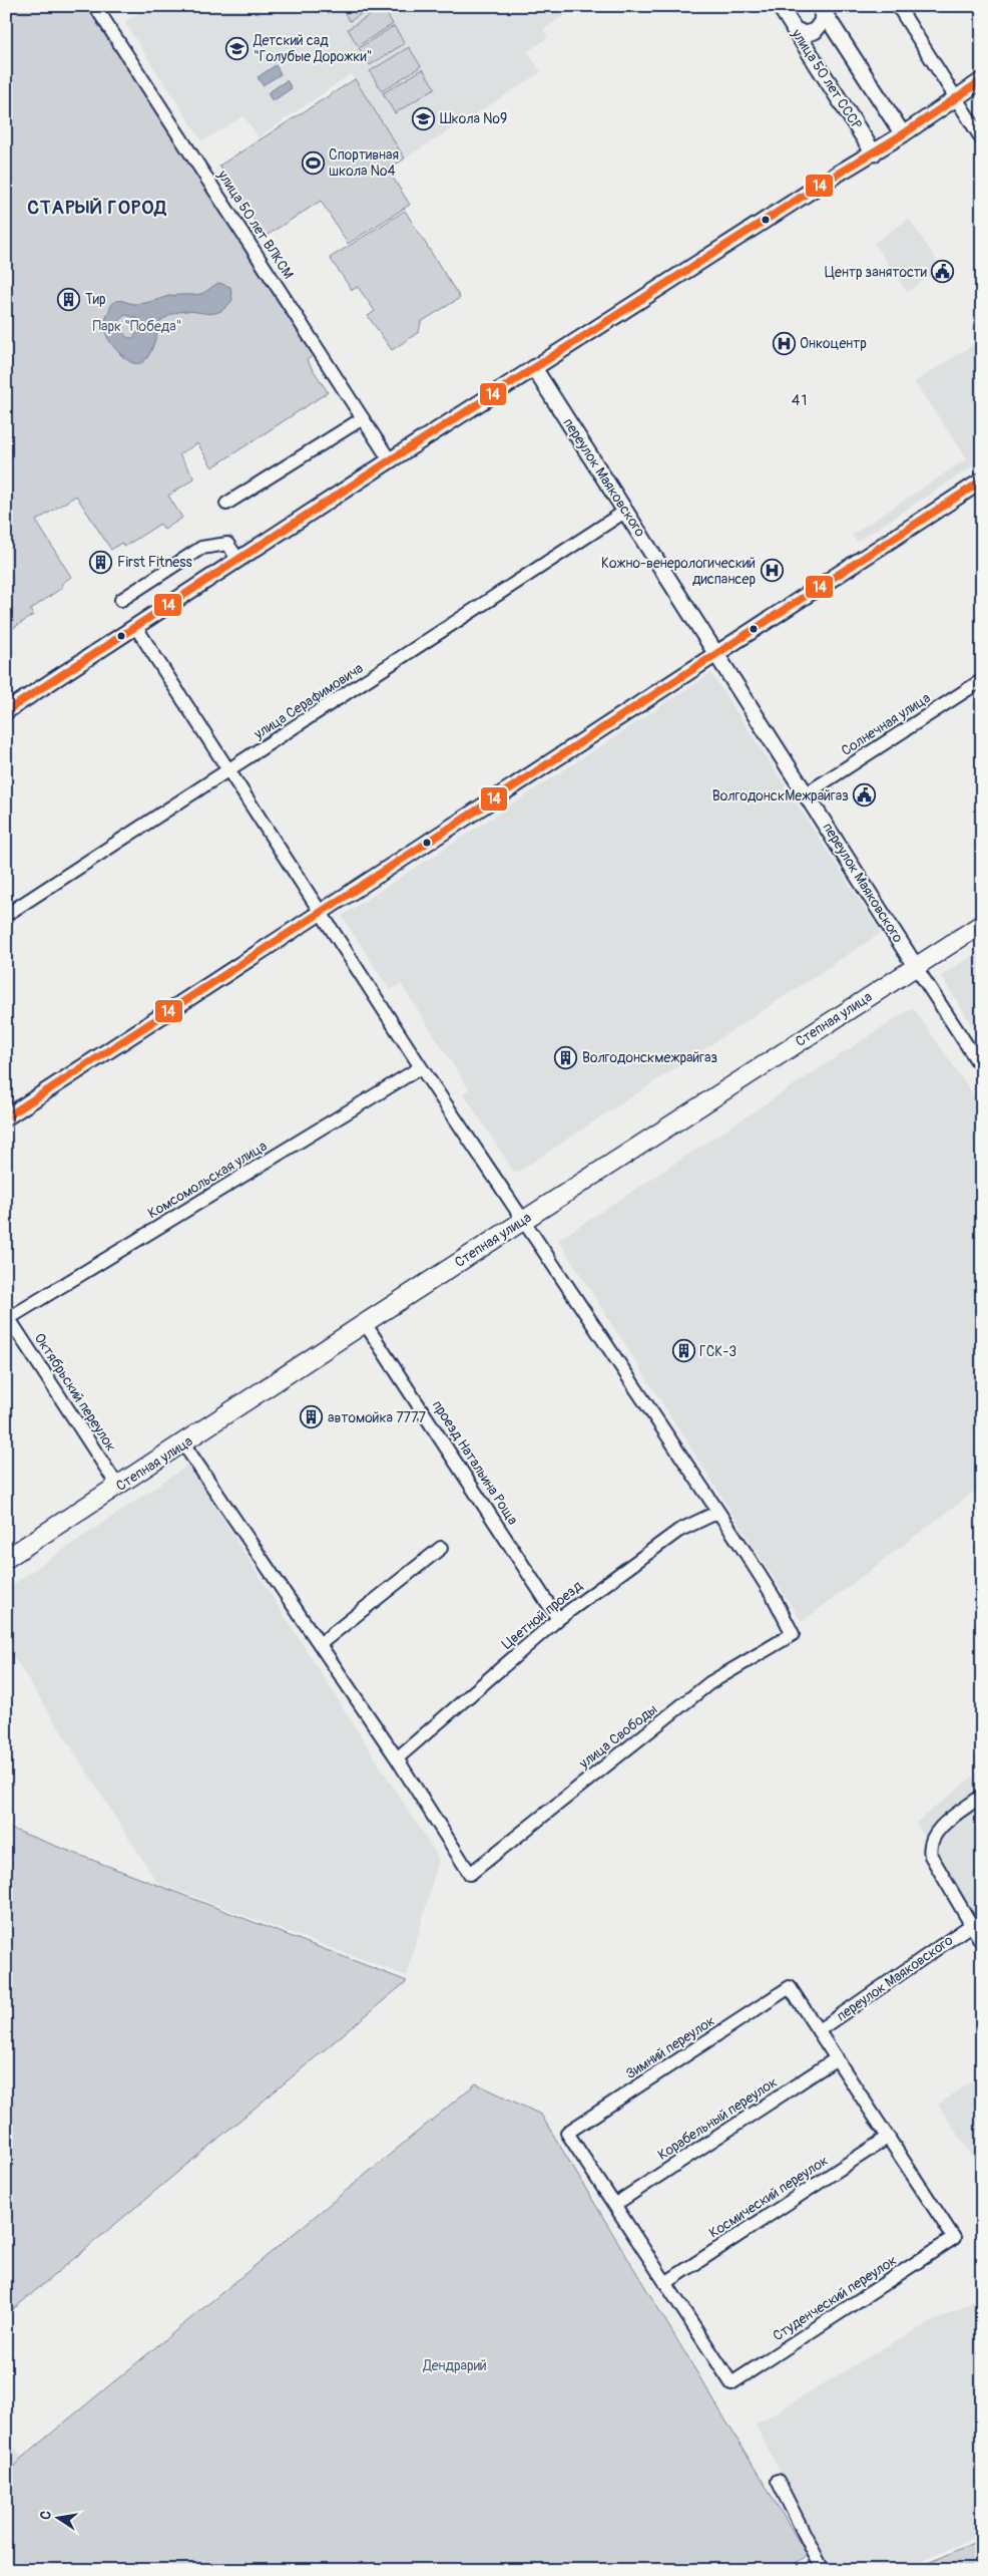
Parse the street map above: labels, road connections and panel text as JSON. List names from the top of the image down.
{
  "streets": {
    "main road": ["Степная улица"],
    "street": [
      "улица 50 лет СССР",
      "улица 50 лет ВЛКСМ",
      "переулок Маяковского",
      "улица Серафимовича",
      "Солнечная улица",
      "Комсомольская улица",
      "Октябрьский переулок",
      "проезд Натальина Роща",
      "Цветной проезд",
      "улица Свободы",
      "Зимний переулок",
      "Корабельный переулок",
      "Космический переулок",
      "Студенческий переулок"
    ]
  },
  "crossings": [
    ["переулок Маяковского", "улица Серафимовича"],
    ["переулок Маяковского", "Солнечная улица"],
    ["переулок Маяковского", "Степная улица"],
    ["переулок Маяковского", "Зимний переулок"],
    ["Степная улица", "Октябрьский переулок"],
    ["Степная улица", "проезд Натальина Роща"],
    ["Комсомольская улица", "Октябрьский переулок"],
    ["проезд Натальина Роща", "Цветной проезд"],
    ["Цветной проезд", "улица Свободы"],
    ["Зимний переулок", "Корабельный переулок"],
    ["Космический переулок", "Студенческий переулок"]
  ],
  "districts": ["СТАРЫЙ ГОРОД", "41"],
  "parks": ["Парк \"Победа\"", "Дендрарий"],
  "places": {
    "school or university": ["Детский сад \"Голубые Дорожки\"", "Школа №9"],
    "sports": ["Спортивная школа №4"],
    "public building": ["Центр занятости", "ВолгодонскМежрайгаз"],
    "building": [
      "Тир",
      "First Fitness",
      "Волгодонскмежрайгаз",
      "ГСК-3",
      "автомойка 7777"
    ],
    "hospital": ["Онкоцентр", "Кожно-венерологический диспансер"]
  },
  "lines": ["transit line 14"],
  "north": "left"
}
